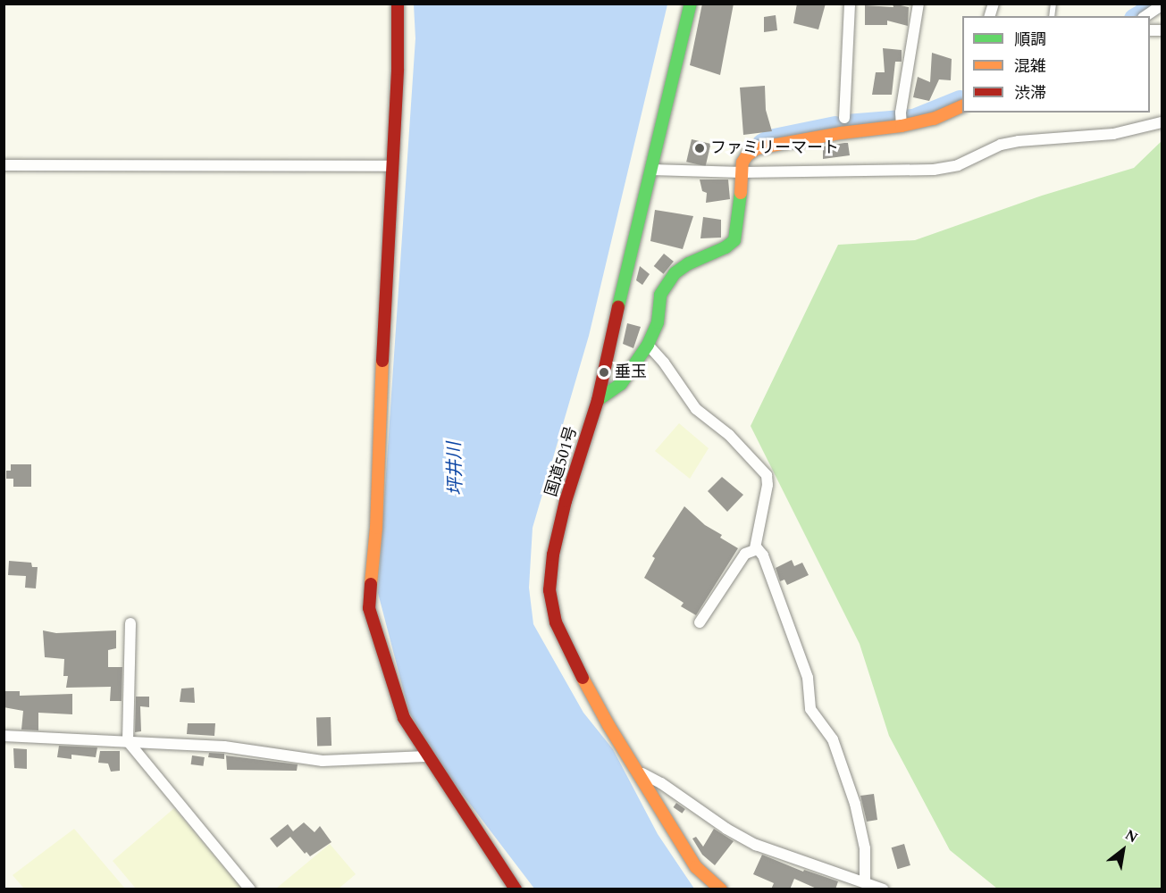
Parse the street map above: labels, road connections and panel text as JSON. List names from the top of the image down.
{
  "streets": {
    "main road": ["国道501号"]
  },
  "water": ["坪井川"],
  "places": ["ファミリーマート", "垂玉"],
  "legend": ["順調", "混雑", "渋滞"],
  "north": "top right"
}
